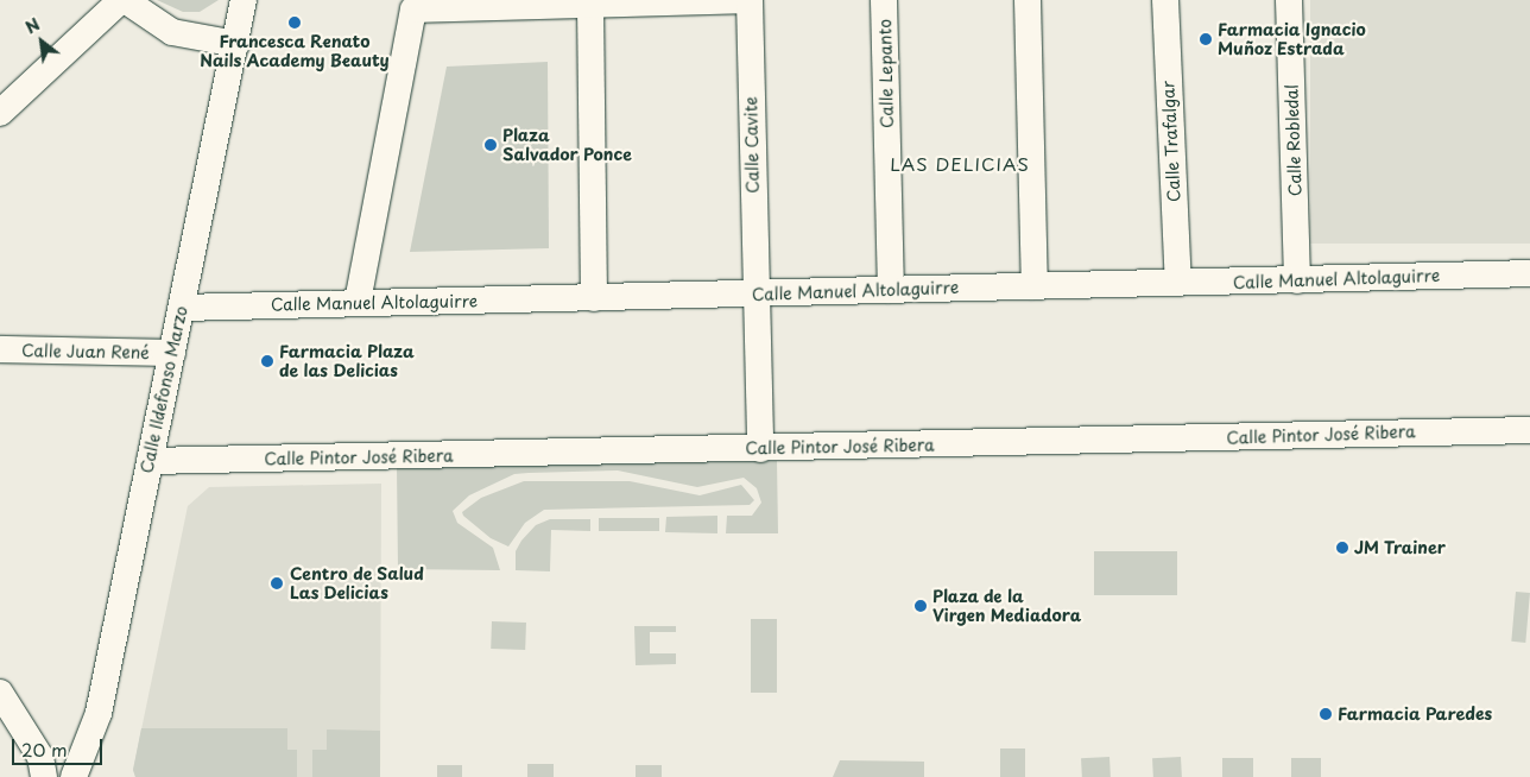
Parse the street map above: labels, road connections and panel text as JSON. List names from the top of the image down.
{
  "streets": {
    "street": [
      "Calle Lepanto",
      "Calle Robledal",
      "Calle Trafalgar",
      "Calle Cavite",
      "Calle Manuel Altolaguirre",
      "Calle Juan René",
      "Calle Ildefonso Marzo",
      "Calle Pintor José Ribera"
    ]
  },
  "crossings": [
    ["Calle Lepanto", "Calle Manuel Altolaguirre"],
    ["Calle Robledal", "Calle Manuel Altolaguirre"],
    ["Calle Trafalgar", "Calle Manuel Altolaguirre"],
    ["Calle Cavite", "Calle Manuel Altolaguirre"],
    ["Calle Cavite", "Calle Pintor José Ribera"],
    ["Calle Manuel Altolaguirre", "Calle Ildefonso Marzo"],
    ["Calle Juan René", "Calle Ildefonso Marzo"],
    ["Calle Ildefonso Marzo", "Calle Pintor José Ribera"]
  ],
  "districts": ["LAS DELICIAS"],
  "places": [
    "Francesca Renato Nails Academy Beauty",
    "Farmacia Ignacio Muñoz Estrada",
    "Plaza Salvador Ponce",
    "Farmacia Plaza de las Delicias",
    "JM Trainer",
    "Centro de Salud Las Delicias",
    "Plaza de la Virgen Mediadora",
    "Farmacia Paredes"
  ],
  "scale_bar": "20 m",
  "north": "top left"
}
